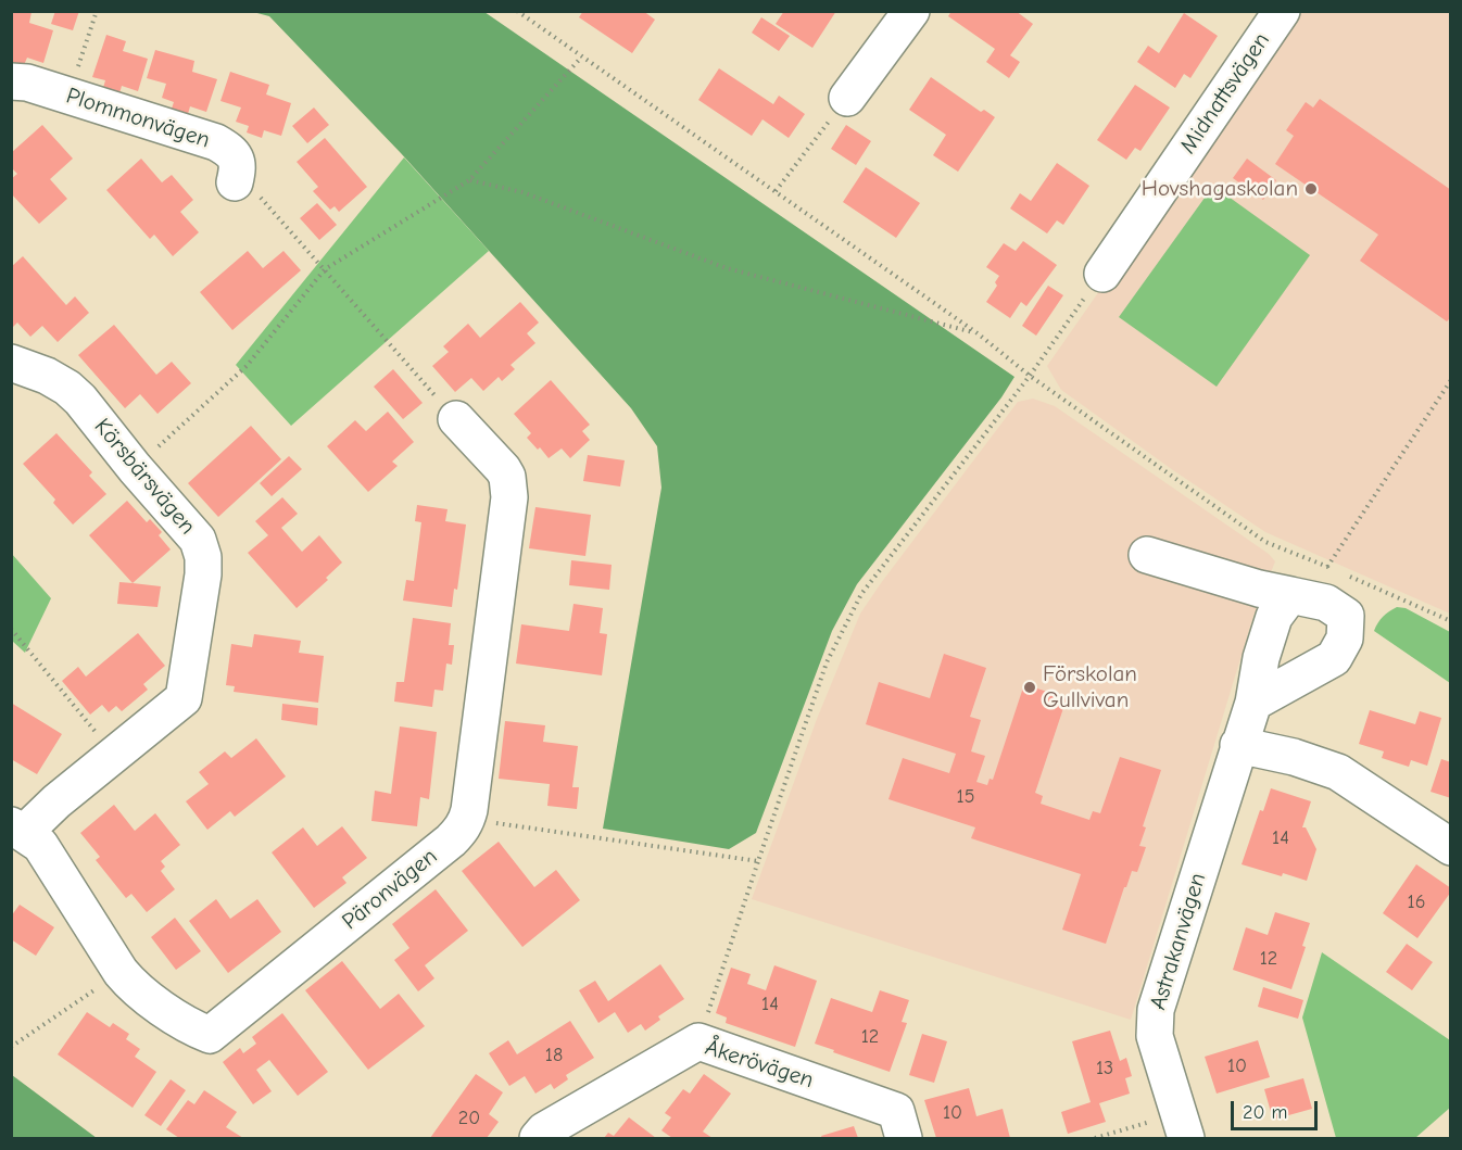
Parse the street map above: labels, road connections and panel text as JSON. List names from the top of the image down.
{
  "streets": {
    "street": [
      "Midnattsvägen",
      "Plommonvägen",
      "Körsbärsvägen",
      "Päronvägen",
      "Astrakanvägen",
      "Åkerövägen"
    ]
  },
  "crossings": [
    ["Körsbärsvägen", "Päronvägen"]
  ],
  "places": ["Hovshagaskolan", "Förskolan Gullvivan"],
  "house_numbers": [
    "15",
    "14",
    "16",
    "12",
    "14",
    "12",
    "18",
    "10",
    "13",
    "10",
    "20"
  ],
  "scale_bar": "20 m"
}
